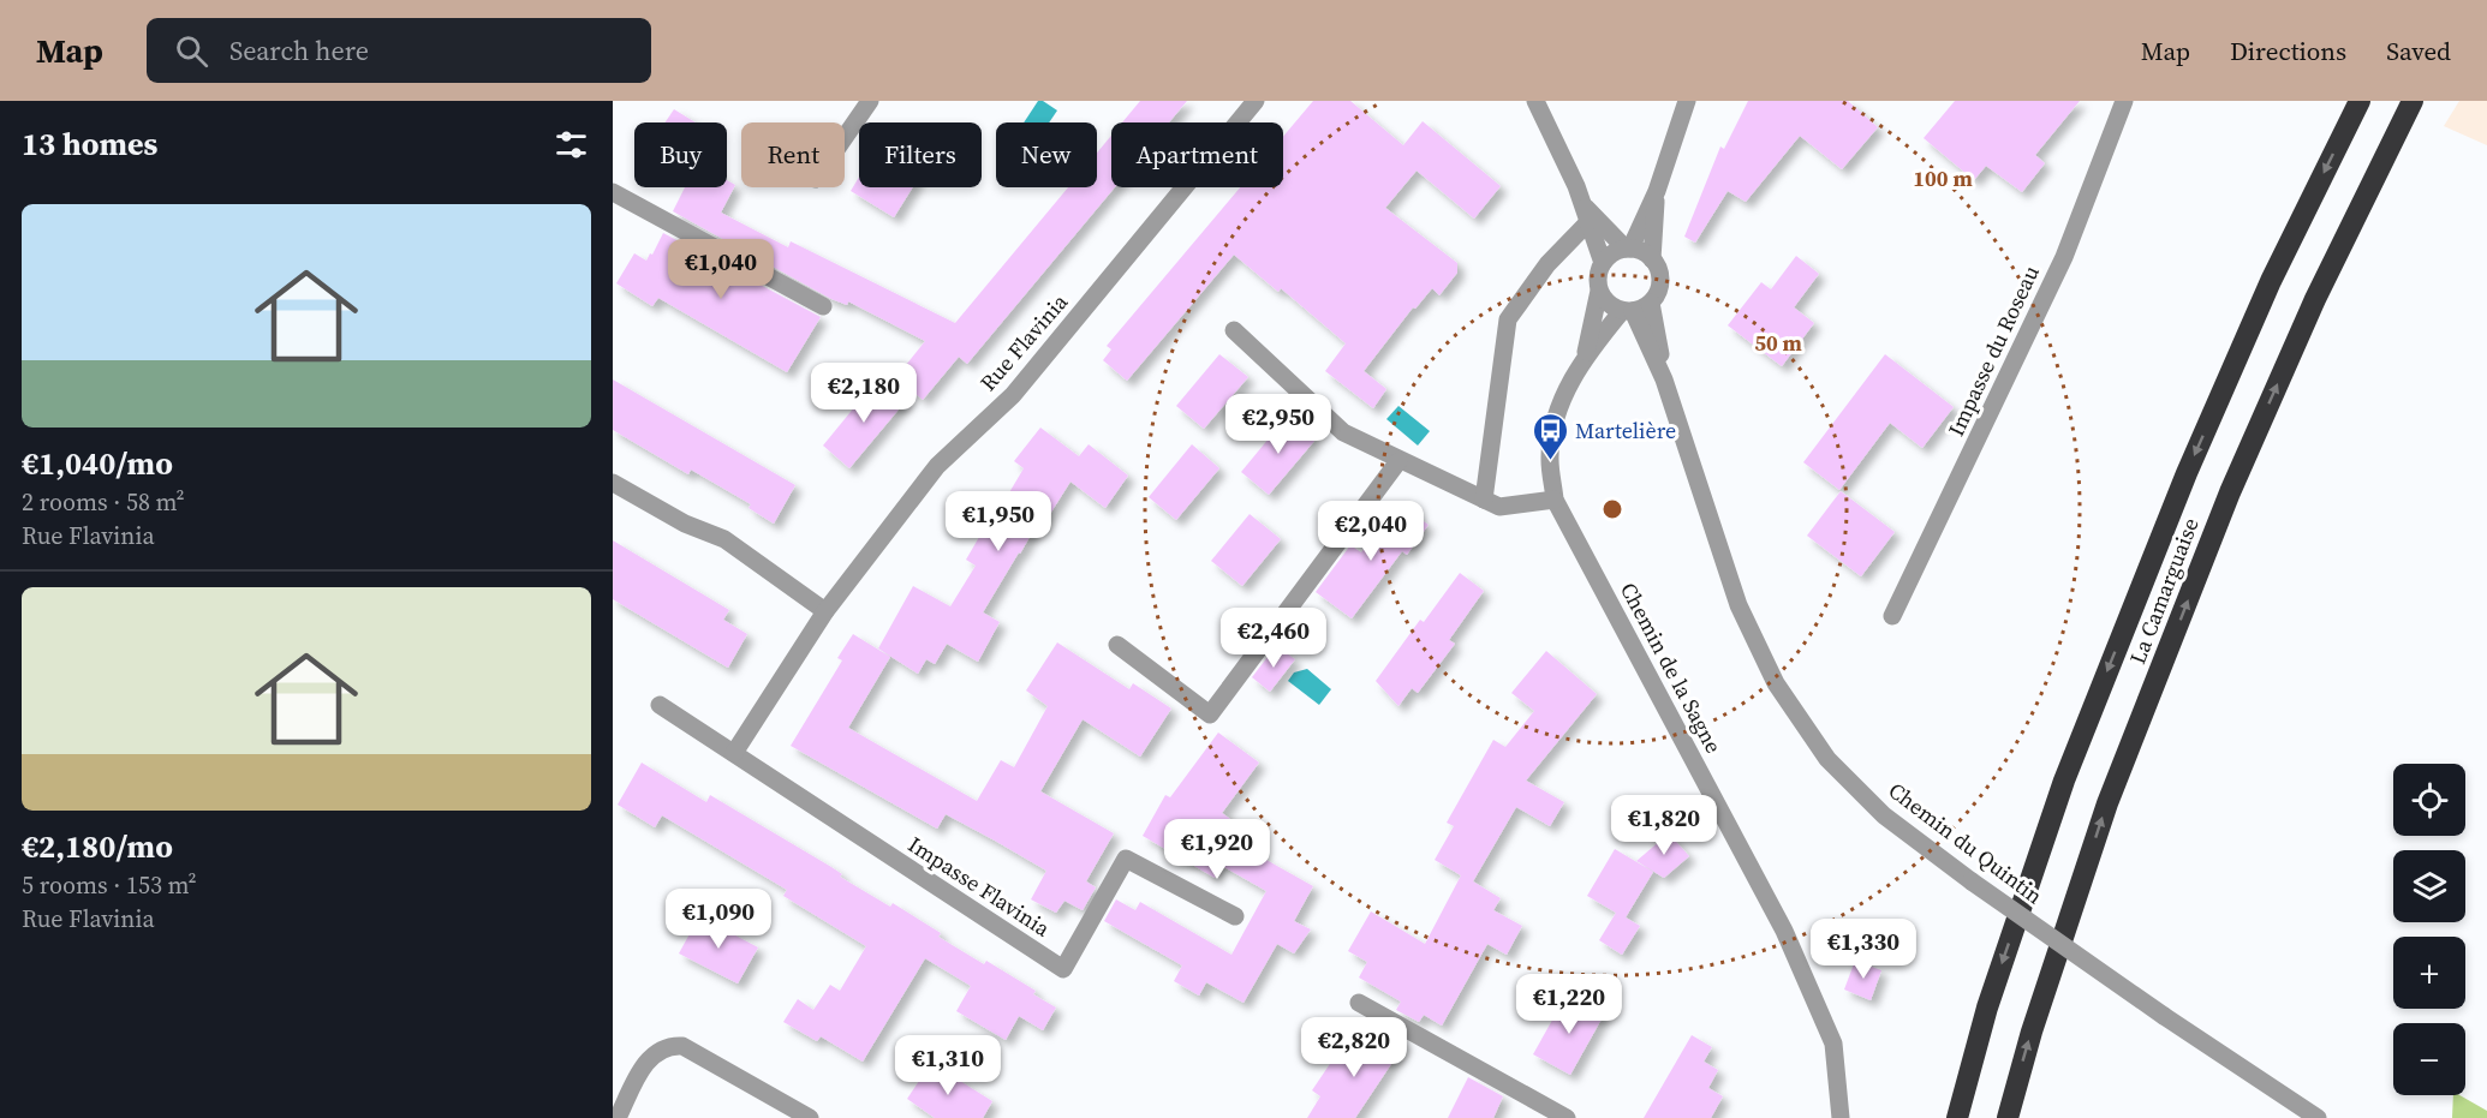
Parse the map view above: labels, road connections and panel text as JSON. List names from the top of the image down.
{
  "streets": {
    "highway": ["La Camarguaise"],
    "street": [
      "Rue Flavinia",
      "Impasse du Roseau",
      "Chemin de la Sagne",
      "Chemin du Quintin",
      "Impasse Flavinia"
    ]
  },
  "crossings": [
    ["Rue Flavinia", "Impasse Flavinia"],
    ["Chemin de la Sagne", "Chemin du Quintin"]
  ],
  "places": {
    "bus stop": ["Martelière"]
  },
  "page": {
    "header": "Map",
    "search": "Search here",
    "nav": ["Map", "Directions", "Saved"],
    "heading": "13 homes",
    "chip": [
      "Buy",
      "Rent",
      "Filters",
      "New",
      "Apartment"
    ],
    "list": [
      {
        "name": "€1,040/mo",
        "note": "2 rooms · 58 m² · Rue Flavinia"
      },
      {
        "name": "€2,180/mo",
        "note": "5 rooms · 153 m² · Rue Flavinia"
      }
    ],
    "price": [
      "€1,040",
      "€2,180",
      "€2,950",
      "€1,950",
      "€2,040",
      "€2,460",
      "€1,820",
      "€1,920",
      "€1,090",
      "€1,330",
      "€1,220",
      "€2,820",
      "€1,310"
    ],
    "map_buttons": ["+", "−"]
  },
  "rings": ["100 m", "50 m"]
}
